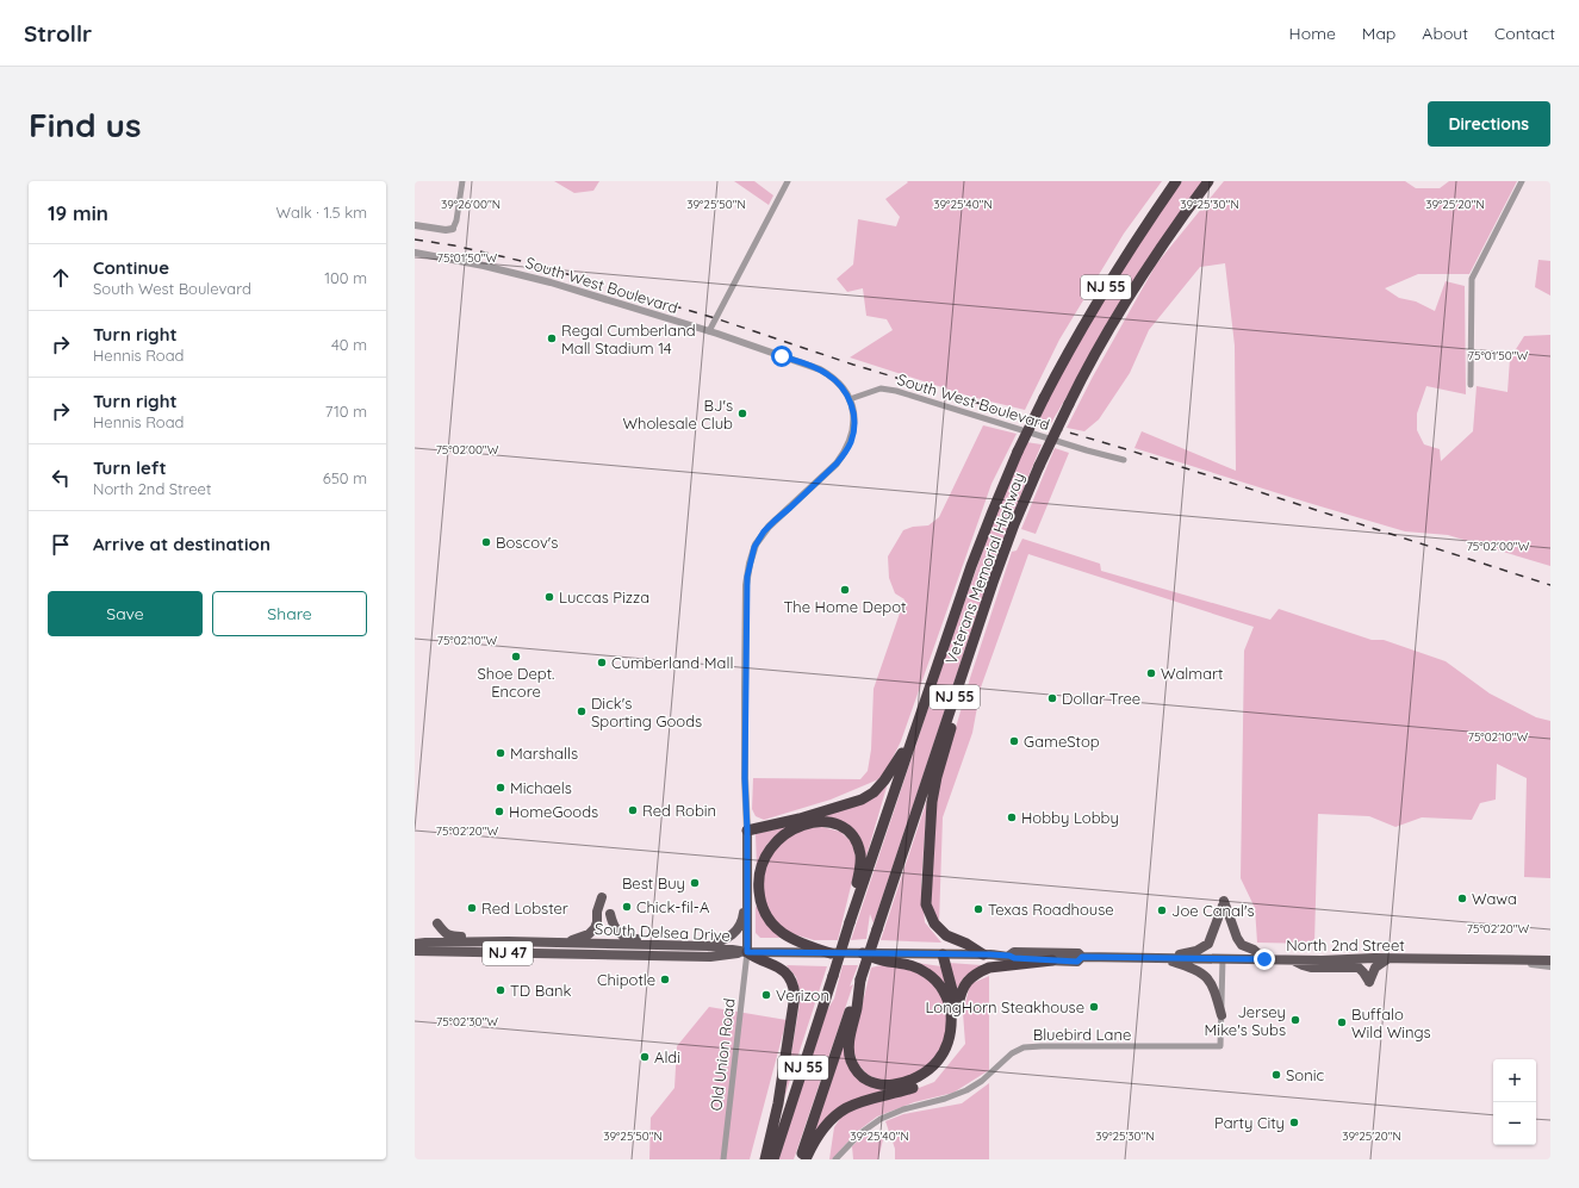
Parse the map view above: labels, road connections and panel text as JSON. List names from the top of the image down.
{
  "streets": {
    "highway": ["NJ 55", "Veterans Memorial Highway"],
    "main road": ["South Delsea Drive", "North 2nd Street", "NJ 47"],
    "street": ["South West Boulevard", "Bluebird Lane", "Old Union Road"]
  },
  "crossings": [
    ["South Delsea Drive", "North 2nd Street"],
    ["South Delsea Drive", "Old Union Road"],
    ["North 2nd Street", "Old Union Road"]
  ],
  "places": [
    "Regal Cumberland Mall Stadium 14",
    "BJ's Wholesale Club",
    "Boscov's",
    "The Home Depot",
    "Luccas Pizza",
    "Shoe Dept. Encore",
    "Cumberland Mall",
    "Walmart",
    "Dollar Tree",
    "Dick's Sporting Goods",
    "GameStop",
    "Marshalls",
    "Michaels",
    "Red Robin",
    "HomeGoods",
    "Hobby Lobby",
    "Best Buy",
    "Wawa",
    "Chick-fil-A",
    "Red Lobster",
    "Texas Roadhouse",
    "Joe Canal's",
    "Chipotle",
    "TD Bank",
    "Verizon",
    "LongHorn Steakhouse",
    "Jersey Mike's Subs",
    "Buffalo Wild Wings",
    "Aldi",
    "Sonic",
    "Party City"
  ],
  "page": {
    "header": "Strollr",
    "nav": [
      "Home",
      "Map",
      "About",
      "Contact"
    ],
    "buttons": [
      "Directions",
      ["Save", "Share"]
    ],
    "title": "Find us",
    "heading": ["19 min", "Walk · 1.5 km"],
    "list": [
      ["Continue", "South West Boulevard", "100 m"],
      ["Turn right", "Hennis Road", "40 m"],
      ["Turn right", "Hennis Road", "710 m"],
      ["Turn left", "North 2nd Street", "650 m"],
      "Arrive at destination"
    ],
    "map_buttons": ["+", "−"]
  },
  "coordinates": [
    "39°25'50\"N",
    "39°25'40\"N",
    "39°25'30\"N",
    "39°25'20\"N",
    "39°26'00\"N",
    "75°01'50\"W",
    "75°02'00\"W",
    "75°02'10\"W",
    "75°02'20\"W",
    "75°02'30\"W"
  ]
}
